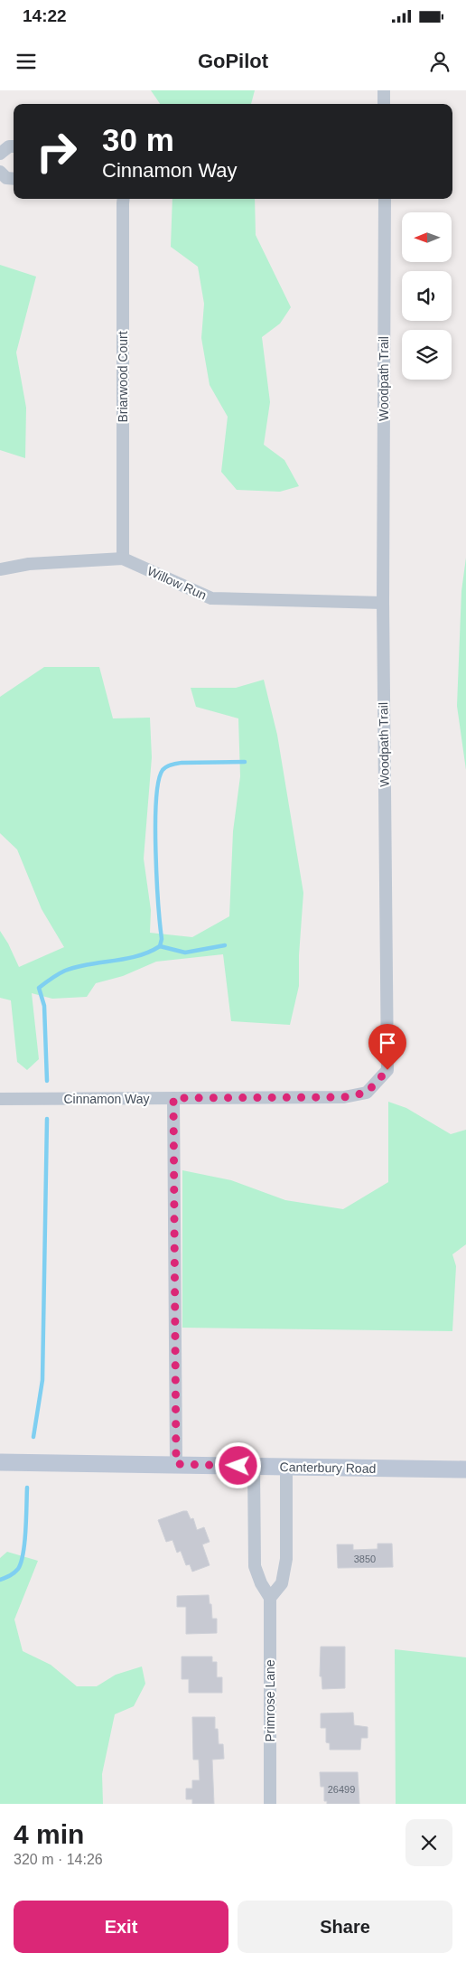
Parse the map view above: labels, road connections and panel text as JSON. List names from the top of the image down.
{
  "streets": {
    "street": [
      "Briarwood Court",
      "Woodpath Trail",
      "Willow Run",
      "Cinnamon Way",
      "Canterbury Road",
      "Primrose Lane"
    ]
  },
  "crossings": [
    ["Briarwood Court", "Willow Run"],
    ["Woodpath Trail", "Willow Run"],
    ["Woodpath Trail", "Cinnamon Way"],
    ["Canterbury Road", "Primrose Lane"]
  ],
  "house_numbers": ["3850", "26499"],
  "north": "left",
  "page": {
    "status": "14:22",
    "header": "GoPilot",
    "turn": ["30 m", "Cinnamon Way"],
    "heading": ["4 min", "320 m · 14:26"],
    "buttons": ["Exit", "Share"]
  }
}
